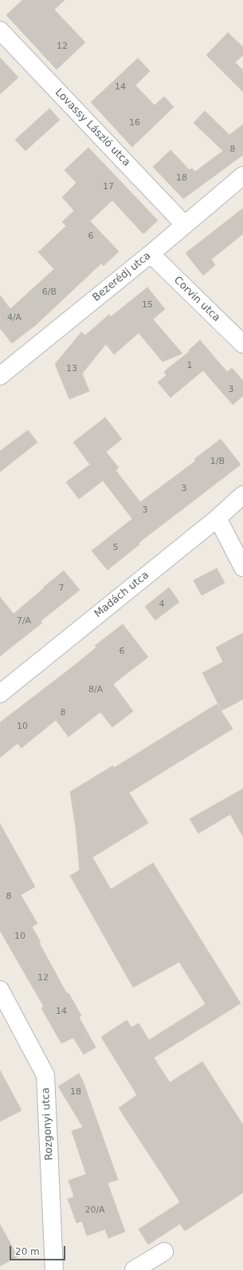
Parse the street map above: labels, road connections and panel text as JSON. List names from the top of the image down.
{
  "streets": {
    "street": [
      "Lovassy László utca",
      "Bezerédj utca",
      "Corvin utca",
      "Madách utca",
      "Rozgonyi utca"
    ]
  },
  "crossings": [
    ["Lovassy László utca", "Bezerédj utca"],
    ["Bezerédj utca", "Corvin utca"]
  ],
  "house_numbers": [
    "12",
    "14",
    "16",
    "8",
    "18",
    "17",
    "6",
    "6/B",
    "15",
    "4/A",
    "1",
    "13",
    "3",
    "1/B",
    "3",
    "3",
    "5",
    "7",
    "4",
    "7/A",
    "6",
    "8/A",
    "8",
    "10",
    "8",
    "10",
    "12",
    "14",
    "18",
    "20/A"
  ],
  "scale_bar": "20 m"
}
